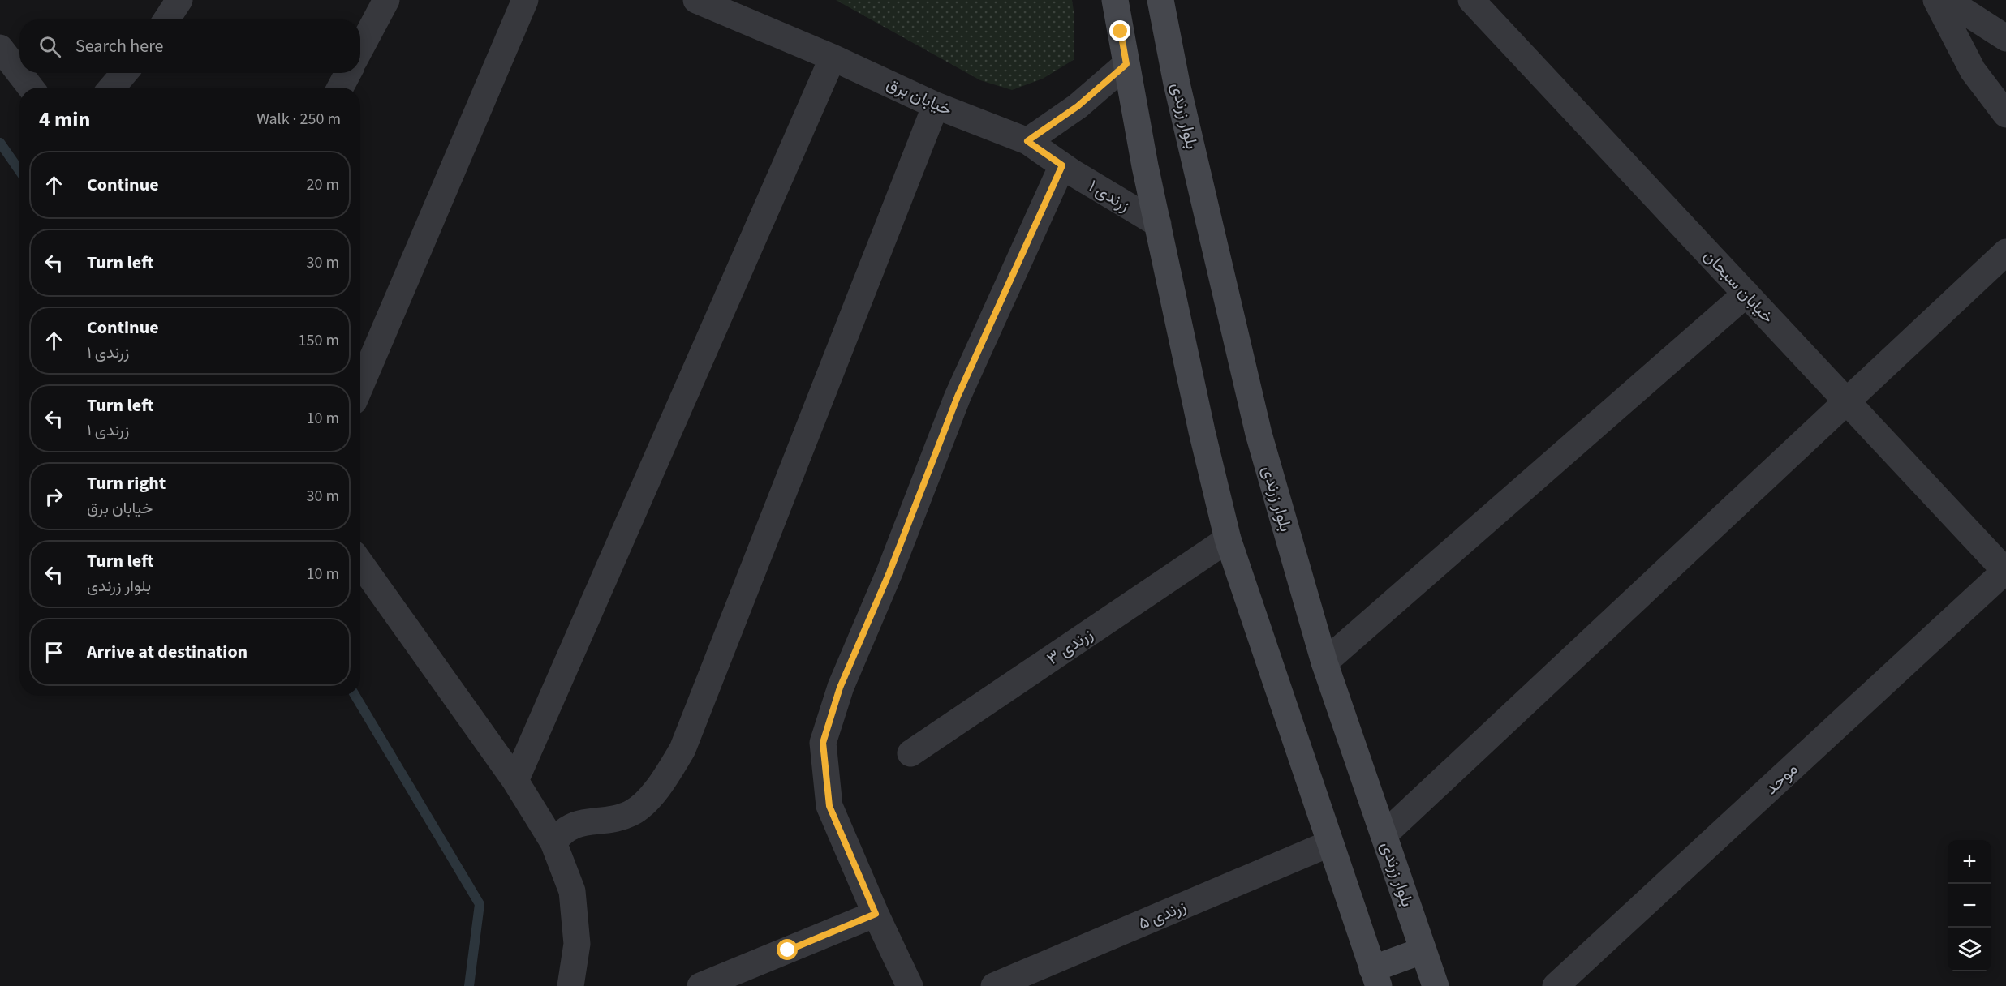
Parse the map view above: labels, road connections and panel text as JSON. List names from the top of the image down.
{
  "streets": {
    "main road": ["بلوار زرندی"],
    "street": [
      "خیابان برق",
      "زرندی ۱",
      "خیابان سبحان",
      "زرندی ۳",
      "موحد",
      "زرندی ۵"
    ]
  },
  "crossings": [
    ["خیابان برق", "زرندی ۱"],
    ["خیابان سبحان", "موحد"]
  ],
  "page": {
    "search": "Search here",
    "heading": ["4 min", "Walk · 250 m"],
    "list": [
      ["Continue", "20 m"],
      ["Turn left", "30 m"],
      ["Continue", "زرندی ۱", "150 m"],
      ["Turn left", "زرندی ۱", "10 m"],
      ["Turn right", "خیابان برق", "30 m"],
      ["Turn left", "بلوار زرندی", "10 m"],
      "Arrive at destination"
    ],
    "map_buttons": ["+", "−"]
  }
}
